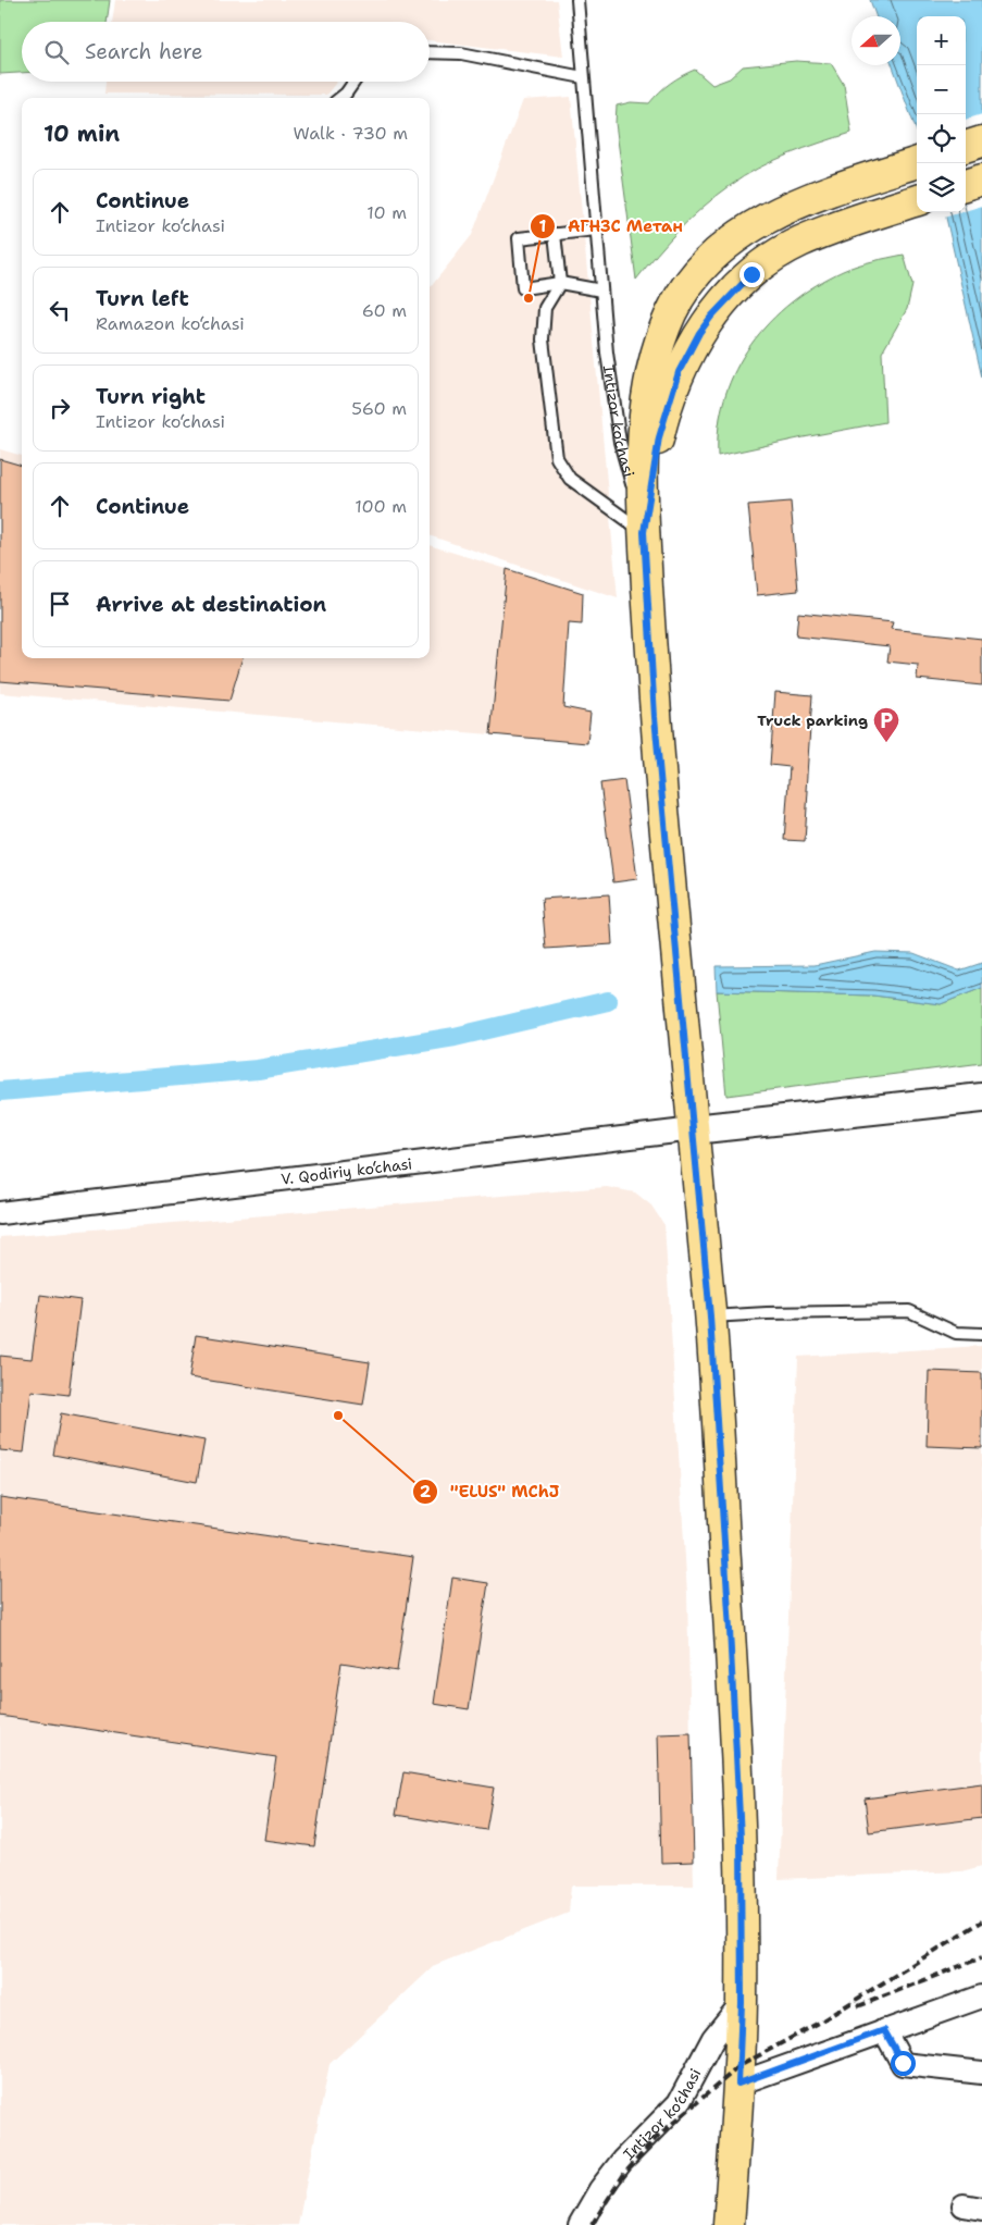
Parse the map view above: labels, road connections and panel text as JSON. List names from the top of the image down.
{
  "streets": {
    "main road": ["Intizor ko‘chasi"],
    "street": ["V. Qodiriy ko‘chasi"]
  },
  "crossings": [
    ["Intizor ko‘chasi", "V. Qodiriy ko‘chasi"]
  ],
  "places": {
    "other": ["АГНЗС Метан", "\"ELUS\" MChJ"],
    "parking": ["Truck parking"]
  },
  "north": "left",
  "page": {
    "map_buttons": ["+", "−"],
    "search": "Search here",
    "heading": ["10 min", "Walk · 730 m"],
    "list": [
      ["Continue", "Intizor ko‘chasi", "10 m"],
      ["Turn left", "Ramazon ko‘chasi", "60 m"],
      ["Turn right", "Intizor ko‘chasi", "560 m"],
      ["Continue", "100 m"],
      "Arrive at destination"
    ]
  }
}
